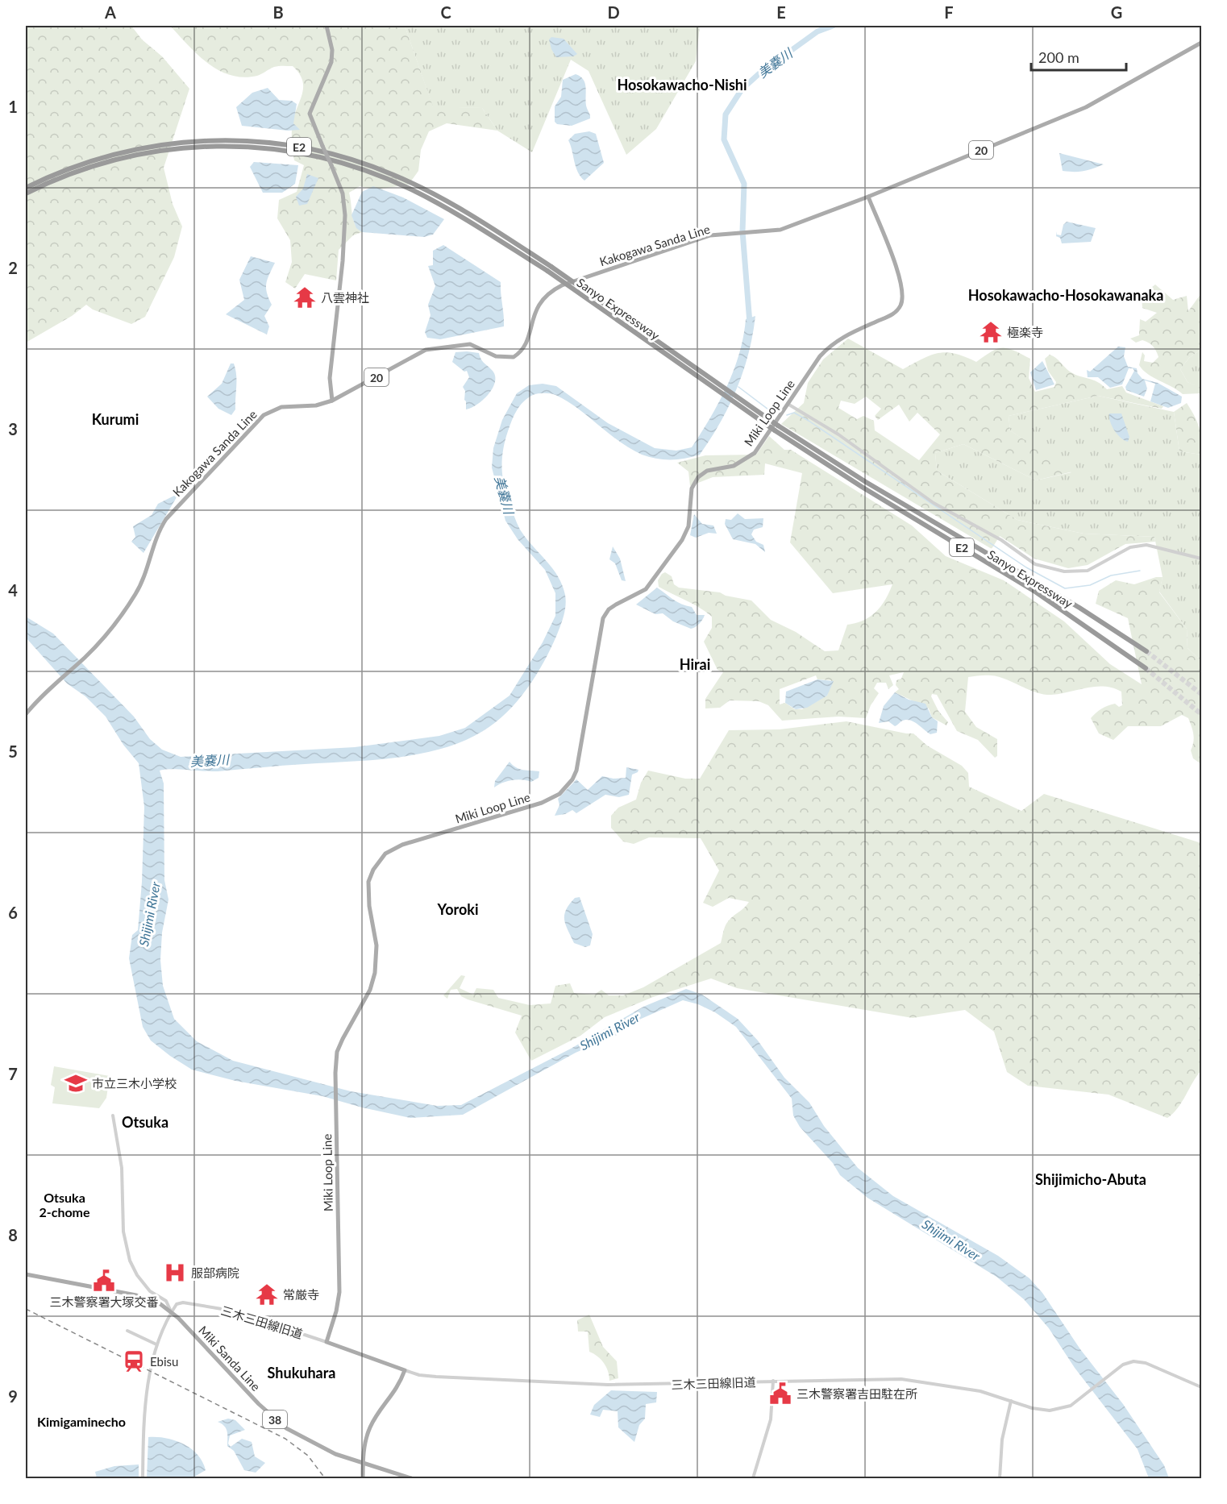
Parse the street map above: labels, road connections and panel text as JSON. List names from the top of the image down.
{
  "streets": {
    "highway": ["E2", "Sanyo Expressway"],
    "main road": [
      "20",
      "Kakogawa Sanda Line",
      "Miki Loop Line",
      "Miki Sanda Line",
      "38"
    ],
    "street": ["三木三田線旧道"]
  },
  "crossings": [
    ["Kakogawa Sanda Line", "Miki Loop Line"],
    ["Miki Loop Line", "三木三田線旧道"],
    ["三木三田線旧道", "Miki Sanda Line"]
  ],
  "districts": [
    "Hosokawacho-Nishi",
    "Hosokawacho-Hosokawanaka",
    "Kurumi",
    "Hirai",
    "Yoroki",
    "Otsuka",
    "Shijimicho-Abuta",
    "Otsuka 2-chome",
    "Shukuhara",
    "Kimigaminecho"
  ],
  "water": ["美嚢川", "Shijimi River"],
  "places": {
    "temple": ["八雲神社", "極楽寺", "常厳寺"],
    "school or university": ["市立三木小学校"],
    "hospital": ["服部病院"],
    "public building": ["三木警察署大塚交番", "三木警察署吉田駐在所"],
    "station": ["Ebisu"]
  },
  "scale_bar": "200 m",
  "grid": {
    "columns": [
      "A",
      "B",
      "C",
      "D",
      "E",
      "F",
      "G"
    ],
    "rows": [
      "1",
      "2",
      "3",
      "4",
      "5",
      "6",
      "7",
      "8",
      "9"
    ]
  }
}
